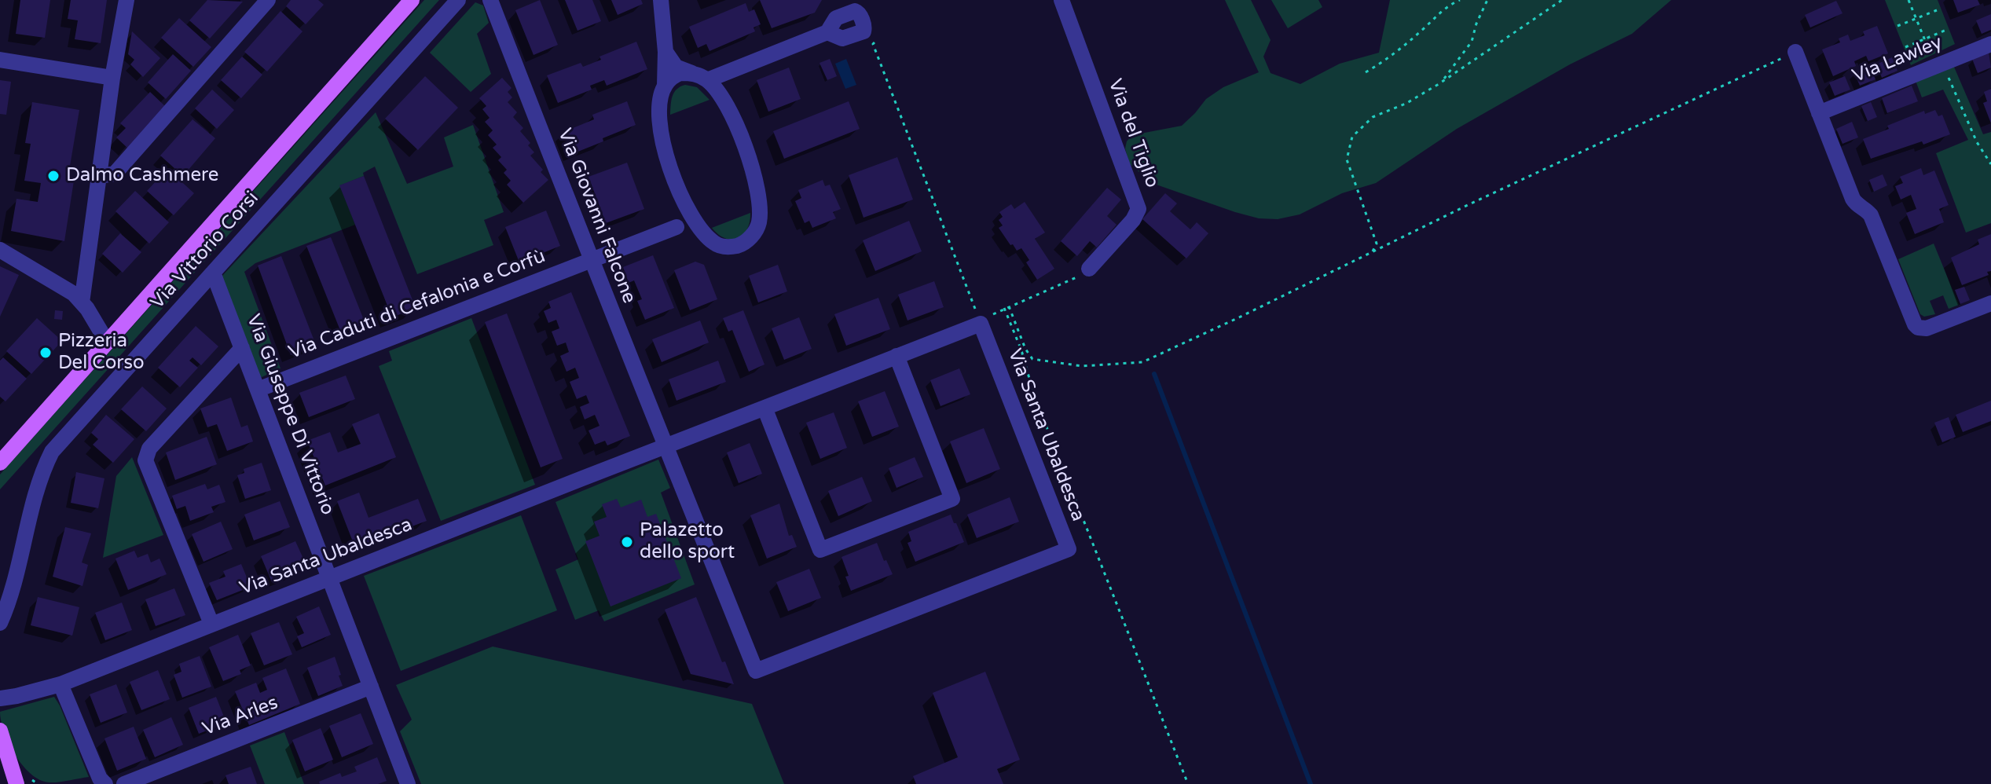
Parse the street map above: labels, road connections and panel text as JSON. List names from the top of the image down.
{
  "streets": {
    "street": [
      "Via Lawley",
      "Via del Tiglio",
      "Via Giovanni Falcone",
      "Via Vittorio Corsi",
      "Via Caduti di Cefalonia e Corfù",
      "Via Giuseppe Di Vittorio",
      "Via Santa Ubaldesca",
      "Via Arles"
    ]
  },
  "crossings": [
    ["Via Giovanni Falcone", "Via Caduti di Cefalonia e Corfù"],
    ["Via Giovanni Falcone", "Via Santa Ubaldesca"],
    ["Via Vittorio Corsi", "Via Giuseppe Di Vittorio"],
    ["Via Caduti di Cefalonia e Corfù", "Via Giuseppe Di Vittorio"],
    ["Via Giuseppe Di Vittorio", "Via Santa Ubaldesca"],
    ["Via Giuseppe Di Vittorio", "Via Arles"]
  ],
  "places": ["Dalmo Cashmere", "Pizzeria Del Corso", "Palazetto dello sport"]
}
